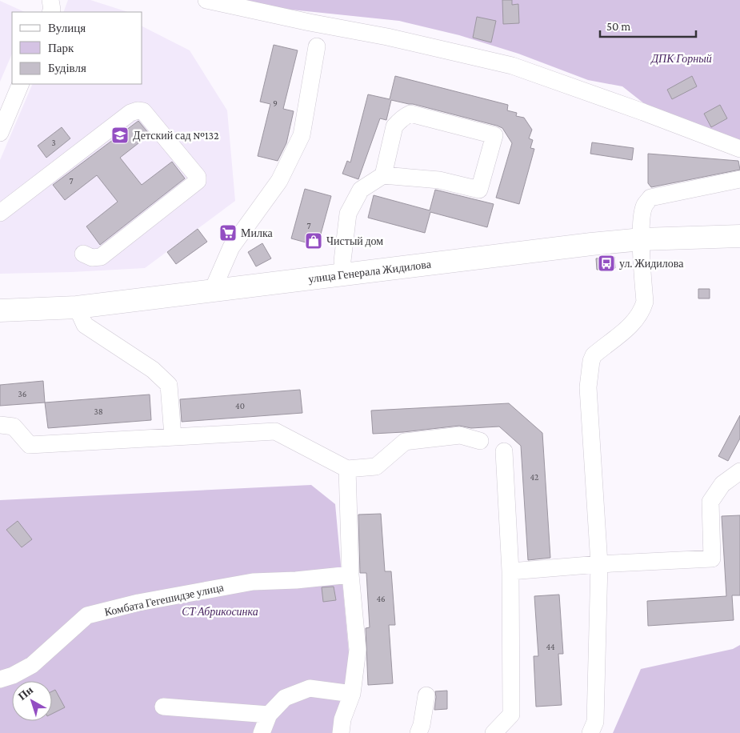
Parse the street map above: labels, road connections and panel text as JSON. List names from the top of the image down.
{
  "streets": {
    "main road": ["улица Генерала Жидилова"],
    "street": ["Комбата Гегешидзе улица"]
  },
  "parks": ["ДПК Горный", "СТ Абрикосинка"],
  "places": {
    "school or university": ["Детский сад №132"],
    "supermarket": ["Милка"],
    "shop": ["Чистый дом"],
    "bus stop": ["ул. Жидилова"]
  },
  "house_numbers": [
    "9",
    "3",
    "7",
    "7",
    "36",
    "40",
    "38",
    "42",
    "46",
    "44"
  ],
  "legend": ["Вулиця", "Парк", "Будівля"],
  "scale_bar": "50 m",
  "north": "top left"
}
